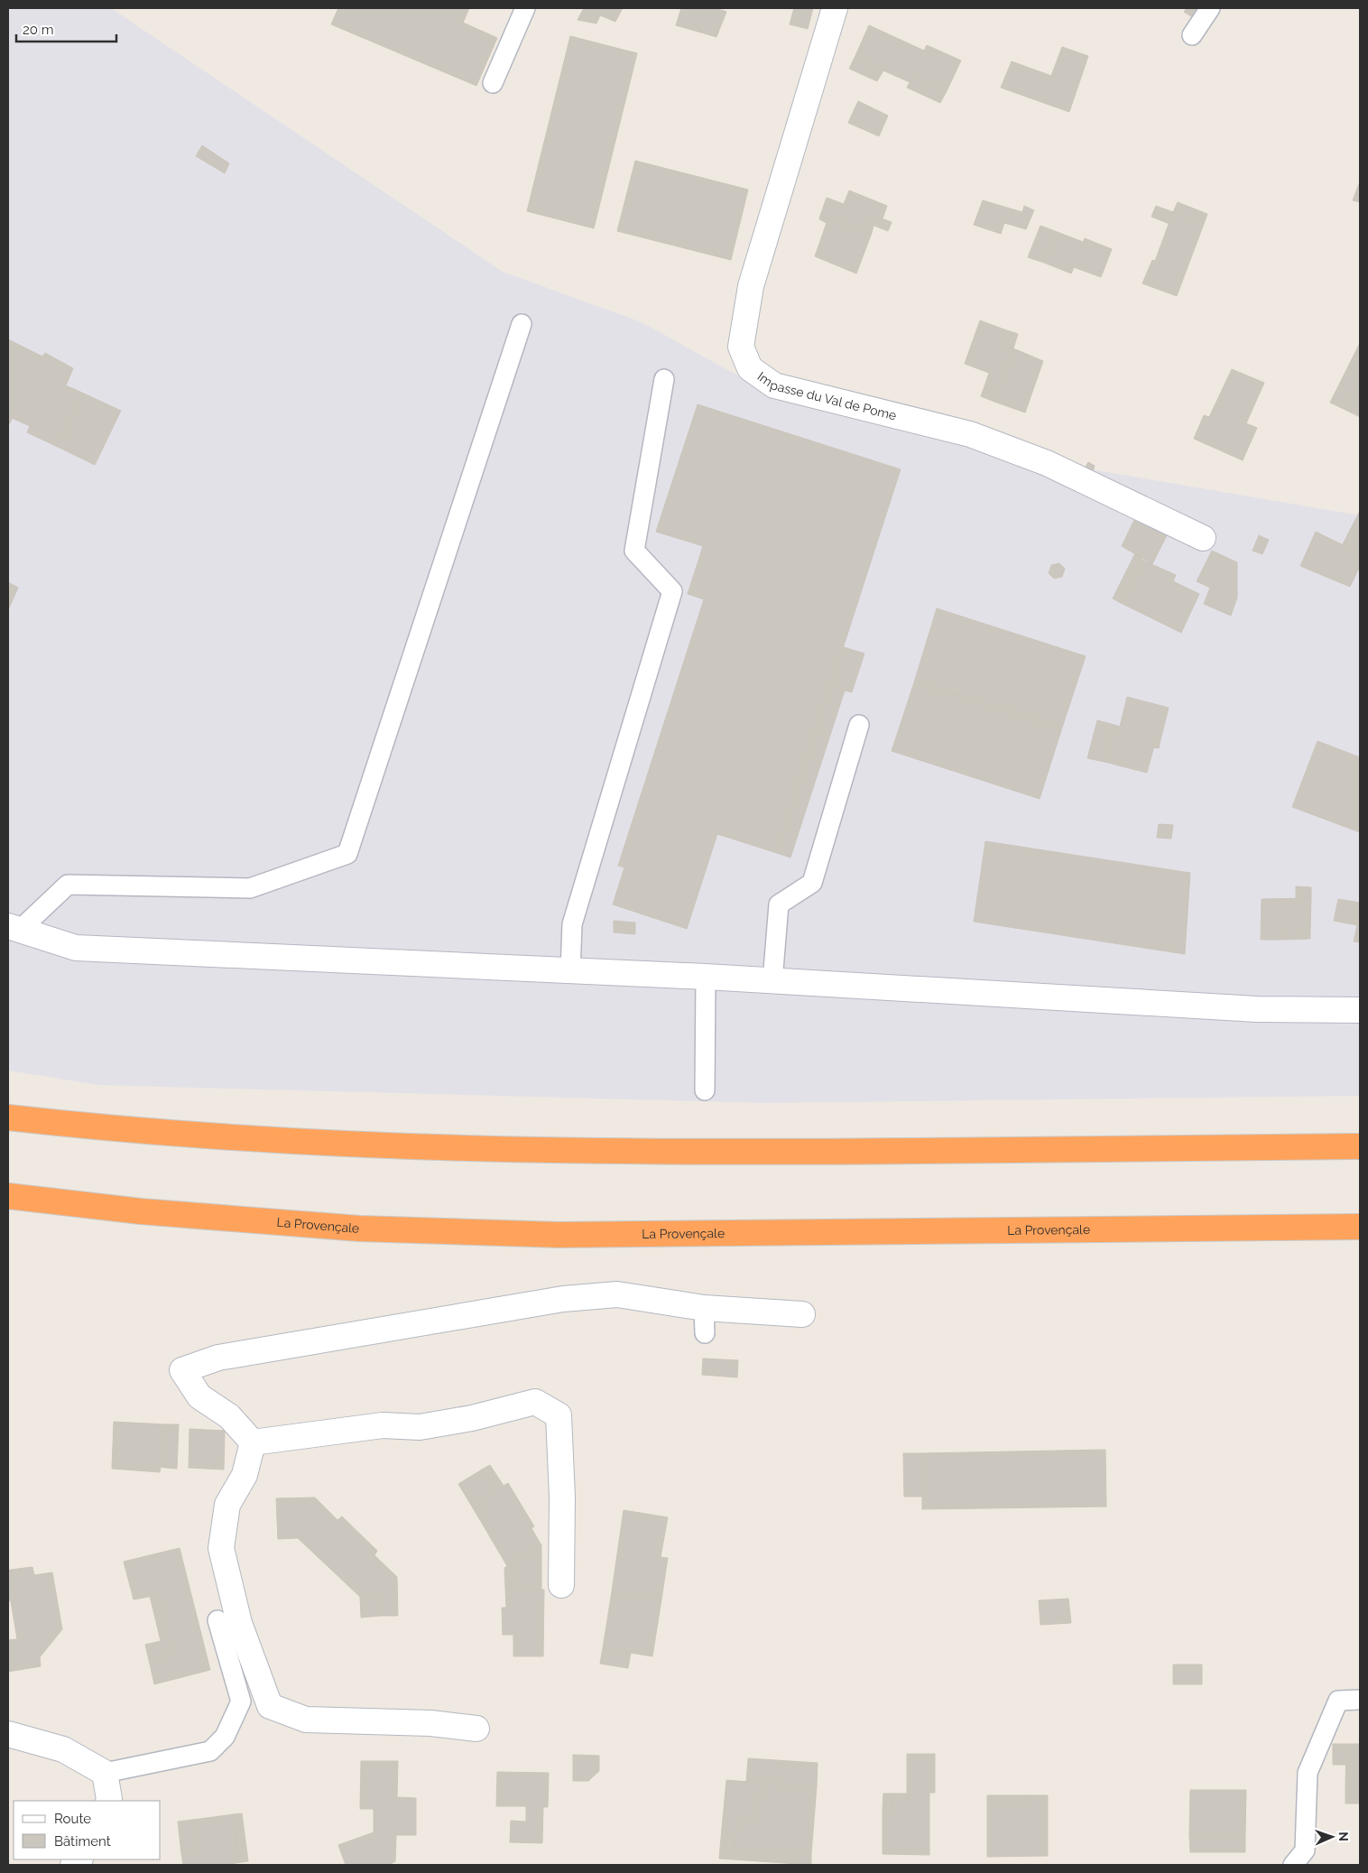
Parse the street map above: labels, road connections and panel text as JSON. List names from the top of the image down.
{
  "streets": {
    "highway": ["La Provençale"],
    "street": ["Impasse du Val de Pome"]
  },
  "legend": ["Route", "Bâtiment"],
  "scale_bar": "20 m",
  "north": "right"
}
